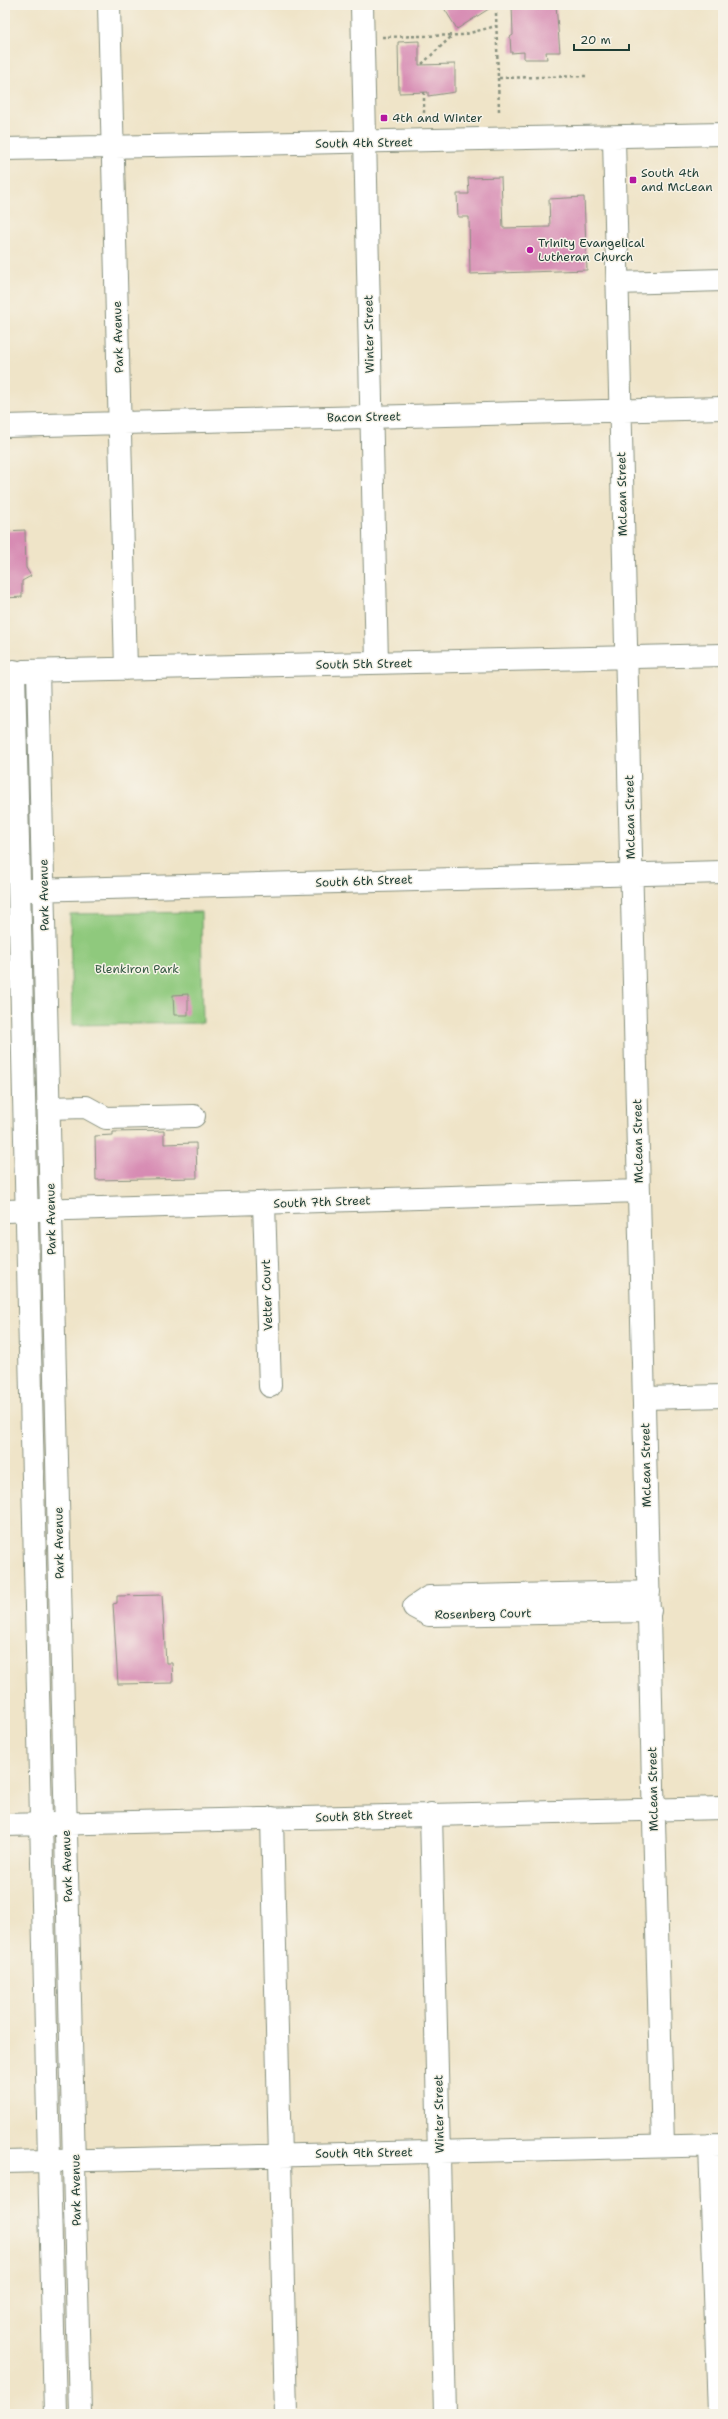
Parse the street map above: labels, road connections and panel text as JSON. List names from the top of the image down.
{
  "streets": {
    "street": [
      "South 4th Street",
      "Winter Street",
      "Park Avenue",
      "Bacon Street",
      "McLean Street",
      "South 5th Street",
      "South 6th Street",
      "South 7th Street",
      "Vetter Court",
      "Rosenberg Court",
      "South 8th Street",
      "South 9th Street"
    ]
  },
  "crossings": [
    ["South 4th Street", "Winter Street"],
    ["South 4th Street", "Park Avenue"],
    ["South 4th Street", "McLean Street"],
    ["Winter Street", "Bacon Street"],
    ["Winter Street", "South 5th Street"],
    ["Winter Street", "South 8th Street"],
    ["Winter Street", "South 9th Street"],
    ["Park Avenue", "Bacon Street"],
    ["Park Avenue", "South 5th Street"],
    ["Park Avenue", "South 6th Street"],
    ["Park Avenue", "South 7th Street"],
    ["Park Avenue", "South 8th Street"],
    ["Park Avenue", "South 9th Street"],
    ["Bacon Street", "McLean Street"],
    ["McLean Street", "South 5th Street"],
    ["McLean Street", "South 6th Street"],
    ["McLean Street", "South 7th Street"],
    ["McLean Street", "Rosenberg Court"],
    ["McLean Street", "South 8th Street"],
    ["McLean Street", "South 9th Street"],
    ["South 7th Street", "Vetter Court"]
  ],
  "parks": ["Blenkiron Park"],
  "places": {
    "transit": ["4th and Winter", "South 4th and McLean"],
    "other": ["Trinity Evangelical Lutheran Church"]
  },
  "scale_bar": "20 m"
}
